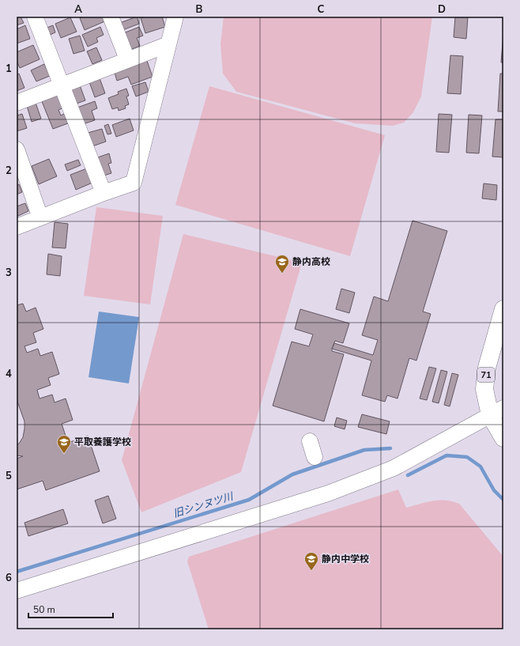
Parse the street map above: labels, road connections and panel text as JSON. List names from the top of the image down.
{
  "streets": {
    "main road": ["71"]
  },
  "water": ["旧シンヌツ川"],
  "places": {
    "school or university": ["静内高校", "平取養護学校", "静内中学校"]
  },
  "scale_bar": "50 m",
  "grid": {
    "columns": [
      "A",
      "B",
      "C",
      "D"
    ],
    "rows": [
      "1",
      "2",
      "3",
      "4",
      "5",
      "6"
    ]
  }
}
